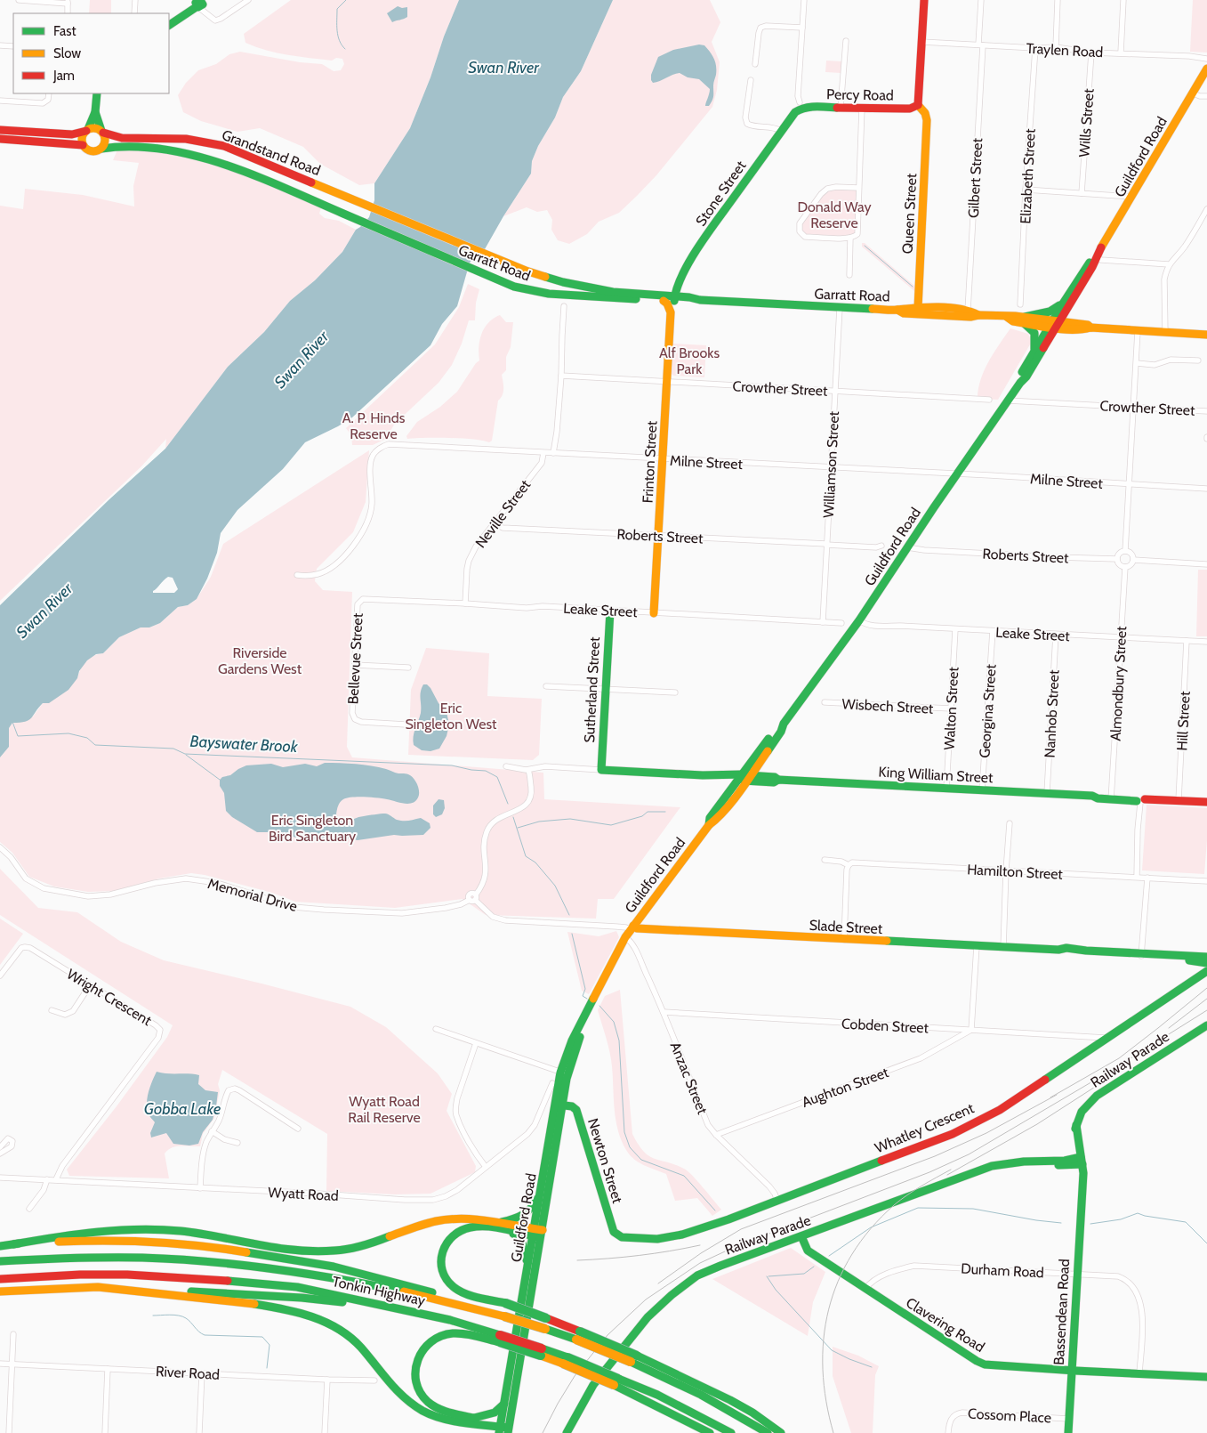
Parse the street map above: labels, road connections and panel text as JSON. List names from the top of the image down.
{
  "streets": {
    "main road": [
      "Percy Road",
      "Grandstand Road",
      "Guildford Road",
      "Stone Street",
      "Queen Street",
      "Garratt Road",
      "Frinton Street",
      "Sutherland Street",
      "King William Street",
      "Slade Street",
      "Railway Parade",
      "Whatley Crescent",
      "Newton Street",
      "Tonkin Highway",
      "Bassendean Road",
      "Clavering Road"
    ],
    "street": [
      "Traylen Road",
      "Wills Street",
      "Elizabeth Street",
      "Gilbert Street",
      "Crowther Street",
      "Milne Street",
      "Williamson Street",
      "Neville Street",
      "Roberts Street",
      "Leake Street",
      "Bellevue Street",
      "Almondbury Street",
      "Wisbech Street",
      "Walton Street",
      "Georgina Street",
      "Nanhob Street",
      "Hill Street",
      "Hamilton Street",
      "Memorial Drive",
      "Wright Crescent",
      "Cobden Street",
      "Anzac Street",
      "Aughton Street",
      "Wyatt Road",
      "Durham Road",
      "River Road",
      "Cossom Place"
    ]
  },
  "crossings": [
    ["Traylen Road", "Wills Street"],
    ["Traylen Road", "Elizabeth Street"],
    ["Traylen Road", "Gilbert Street"],
    ["Percy Road", "Stone Street"],
    ["Percy Road", "Queen Street"],
    ["Grandstand Road", "Garratt Road"],
    ["Guildford Road", "Garratt Road"],
    ["Guildford Road", "Crowther Street"],
    ["Guildford Road", "Milne Street"],
    ["Guildford Road", "Roberts Street"],
    ["Guildford Road", "Leake Street"],
    ["Guildford Road", "King William Street"],
    ["Guildford Road", "Slade Street"],
    ["Guildford Road", "Anzac Street"],
    ["Guildford Road", "Newton Street"],
    ["Gilbert Street", "Garratt Road"],
    ["Stone Street", "Garratt Road"],
    ["Queen Street", "Garratt Road"],
    ["Garratt Road", "Williamson Street"],
    ["Crowther Street", "Frinton Street"],
    ["Crowther Street", "Williamson Street"],
    ["Frinton Street", "Milne Street"],
    ["Frinton Street", "Roberts Street"],
    ["Frinton Street", "Leake Street"],
    ["Milne Street", "Williamson Street"],
    ["Milne Street", "Neville Street"],
    ["Williamson Street", "Roberts Street"],
    ["Williamson Street", "Leake Street"],
    ["Neville Street", "Roberts Street"],
    ["Neville Street", "Leake Street"],
    ["Roberts Street", "Almondbury Street"],
    ["Leake Street", "Bellevue Street"],
    ["Leake Street", "Almondbury Street"],
    ["Leake Street", "Sutherland Street"],
    ["Leake Street", "Walton Street"],
    ["Leake Street", "Georgina Street"],
    ["Leake Street", "Nanhob Street"],
    ["Leake Street", "Hill Street"],
    ["Almondbury Street", "King William Street"],
    ["Sutherland Street", "King William Street"],
    ["Wisbech Street", "Walton Street"],
    ["Walton Street", "King William Street"],
    ["Georgina Street", "King William Street"],
    ["Nanhob Street", "King William Street"],
    ["Hill Street", "King William Street"],
    ["Memorial Drive", "Slade Street"],
    ["Slade Street", "Anzac Street"],
    ["Wright Crescent", "Wyatt Road"],
    ["Cobden Street", "Anzac Street"],
    ["Cobden Street", "Aughton Street"],
    ["Cobden Street", "Whatley Crescent"],
    ["Railway Parade", "Bassendean Road"],
    ["Railway Parade", "Clavering Road"],
    ["Anzac Street", "Aughton Street"],
    ["Anzac Street", "Whatley Crescent"],
    ["Whatley Crescent", "Newton Street"],
    ["Durham Road", "Bassendean Road"],
    ["Durham Road", "Clavering Road"],
    ["Bassendean Road", "Clavering Road"],
    ["Bassendean Road", "Cossom Place"]
  ],
  "water": ["Swan River", "Bayswater Brook", "Gobba Lake"],
  "parks": [
    "Donald Way Reserve",
    "Alf Brooks Park",
    "A. P. Hinds Reserve",
    "Riverside Gardens West",
    "Eric Singleton West",
    "Eric Singleton Bird Sanctuary",
    "Wyatt Road Rail Reserve"
  ],
  "legend": ["Fast", "Slow", "Jam"]
}
